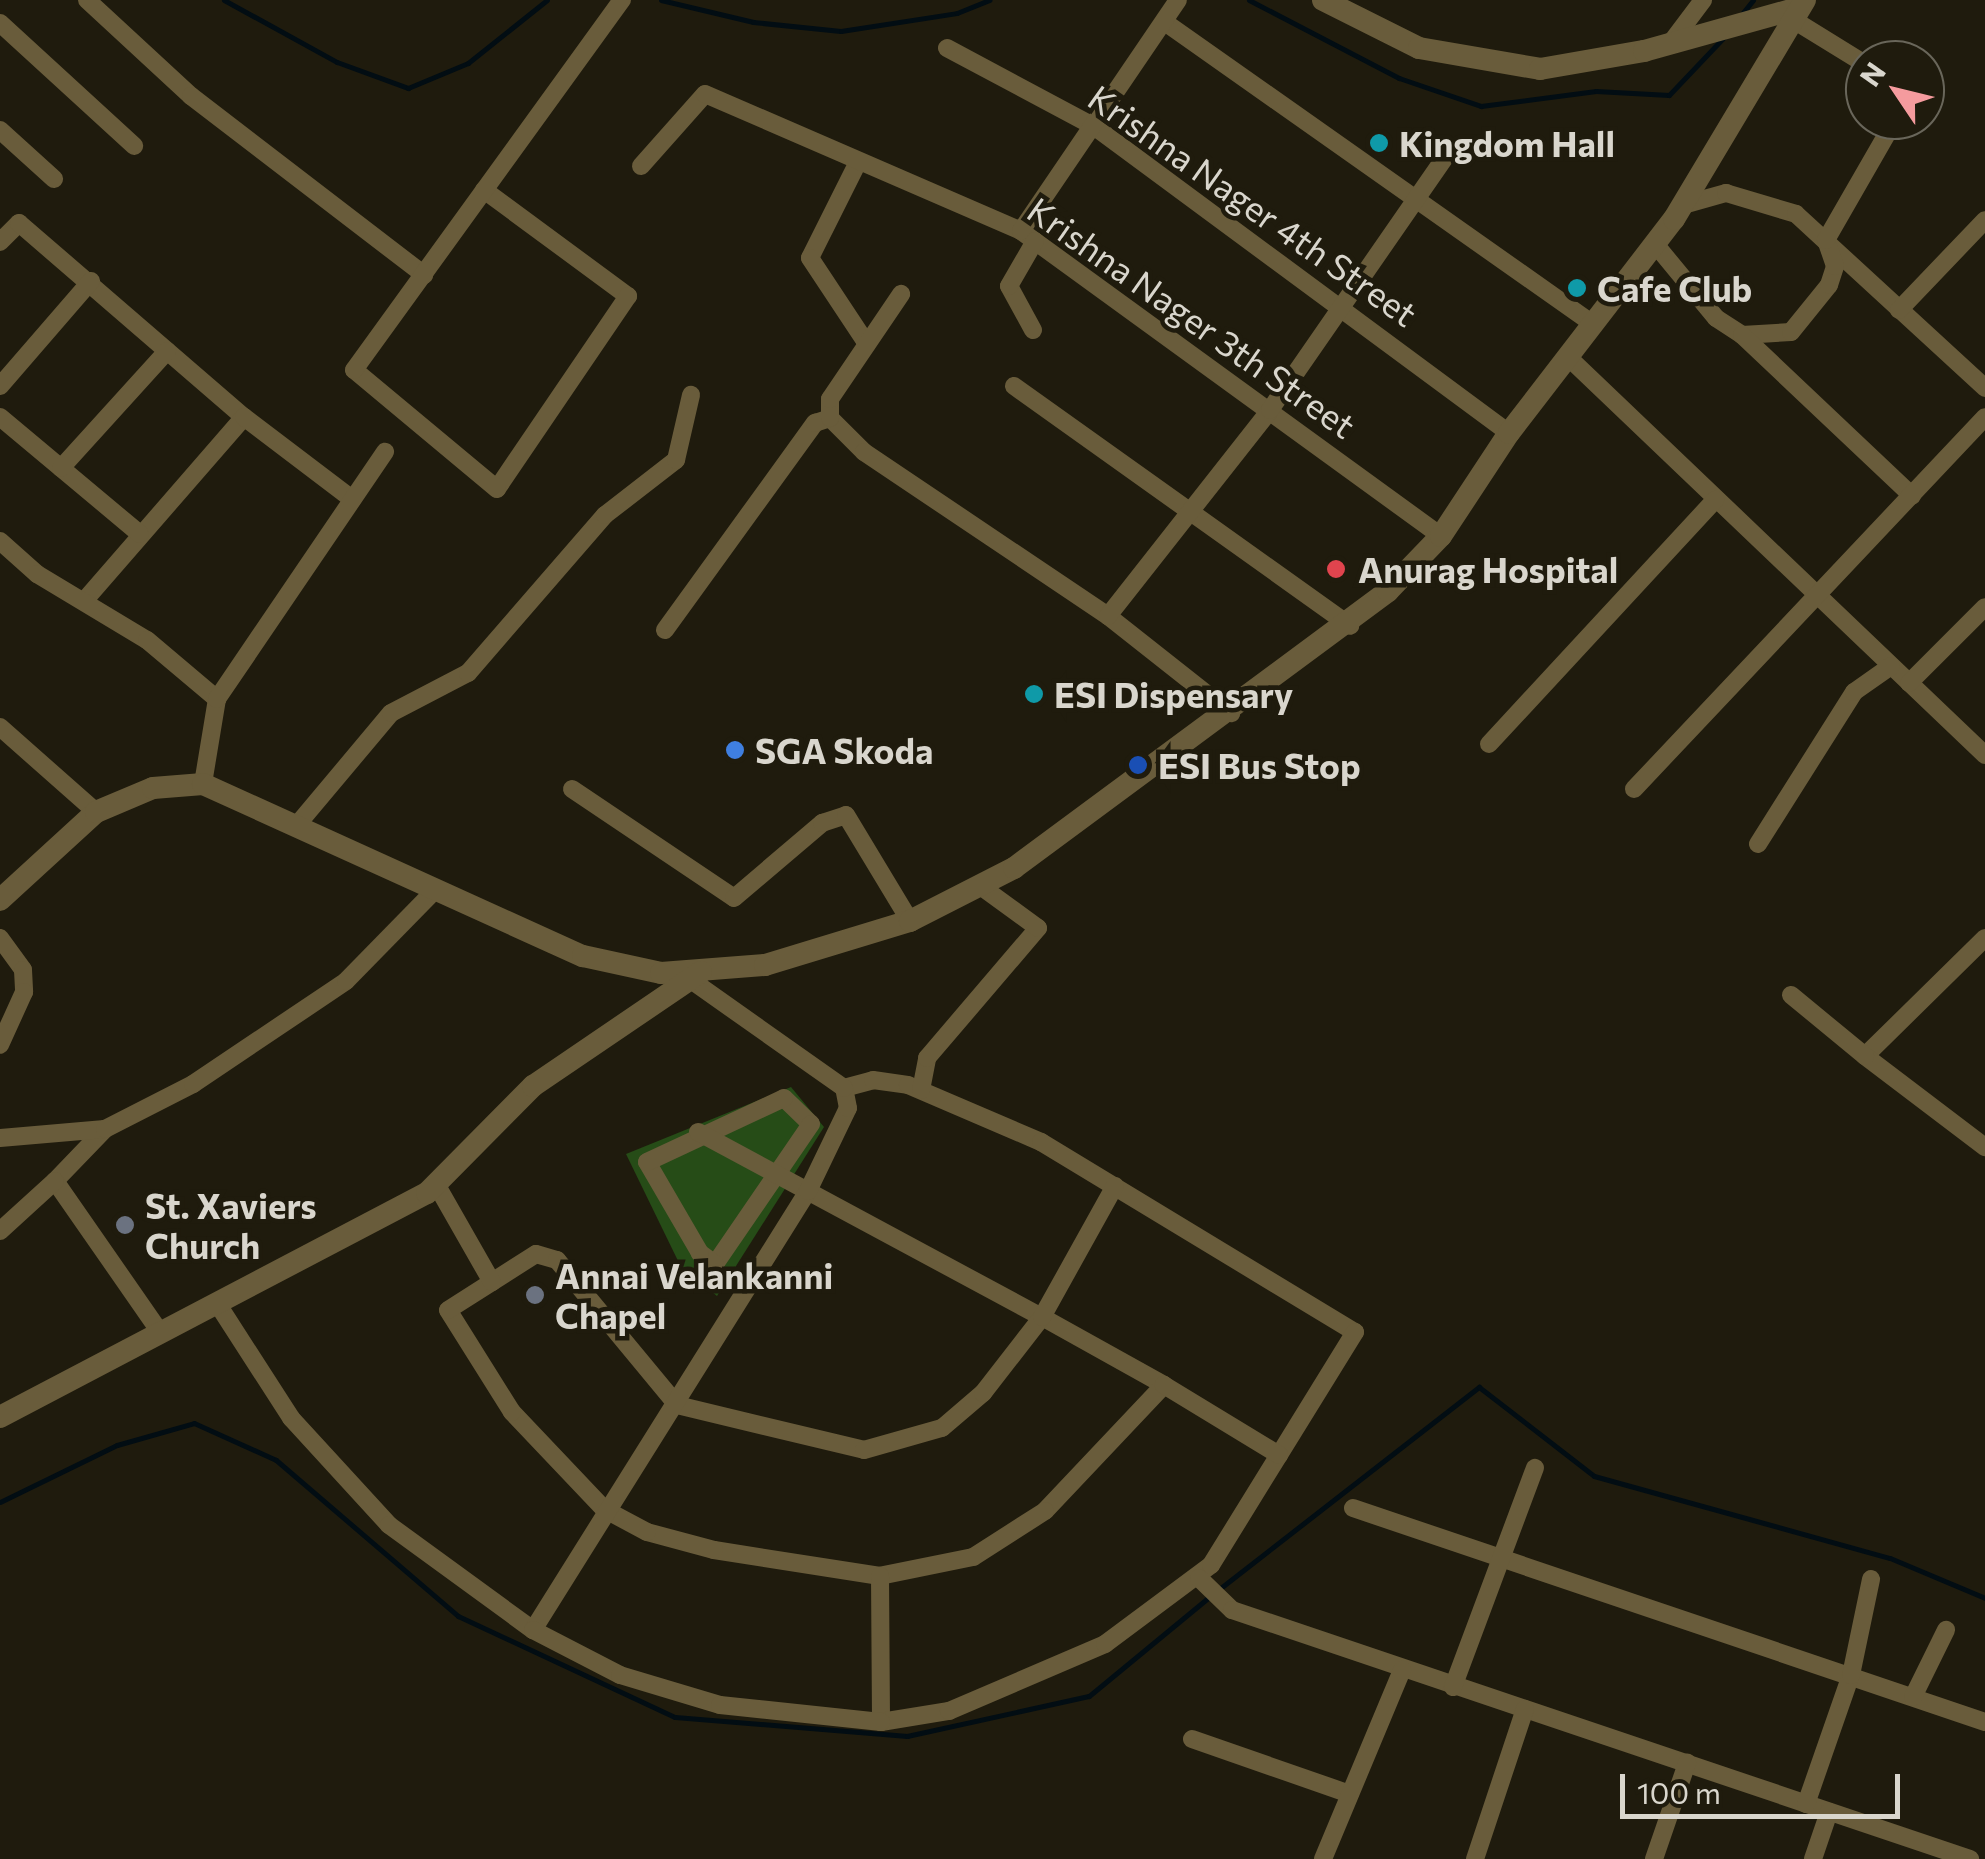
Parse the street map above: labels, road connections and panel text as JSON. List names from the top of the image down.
{
  "streets": {
    "street": ["Krishna Nager 4th Street", "Krishna Nager 3th Street"]
  },
  "places": [
    "Kingdom Hall",
    "Cafe Club",
    "Anurag Hospital",
    "ESI Dispensary",
    "SGA Skoda",
    "ESI Bus Stop",
    "St. Xaviers Church",
    "Annai Velankanni Chapel"
  ],
  "scale_bar": "100 m",
  "north": "top left"
}
